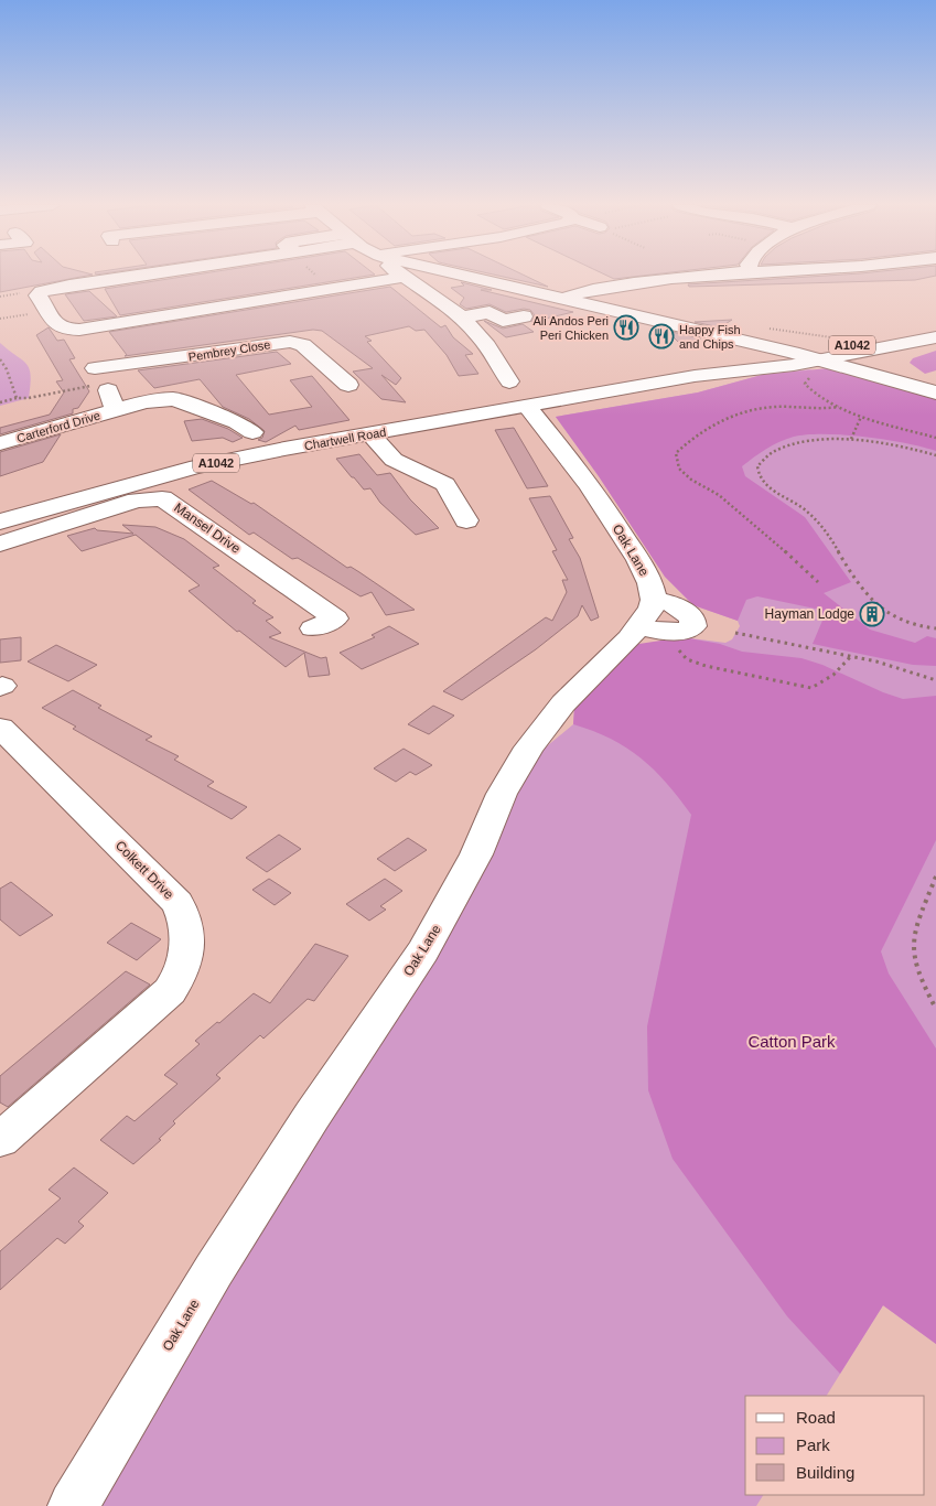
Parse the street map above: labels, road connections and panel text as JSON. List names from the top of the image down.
{
  "streets": {
    "main road": [
      "A1042",
      "Pembrey Close",
      "Carterford Drive",
      "Chartwell Road",
      "Mansel Drive",
      "Oak Lane",
      "Colkett Drive"
    ]
  },
  "crossings": [
    ["A1042", "Chartwell Road"],
    ["Pembrey Close", "Carterford Drive"],
    ["Chartwell Road", "Oak Lane"]
  ],
  "parks": ["Catton Park"],
  "places": {
    "restaurant": ["Ali Andos Peri Peri Chicken", "Happy Fish and Chips"],
    "building": ["Hayman Lodge"]
  },
  "legend": ["Road", "Park", "Building"]
}
